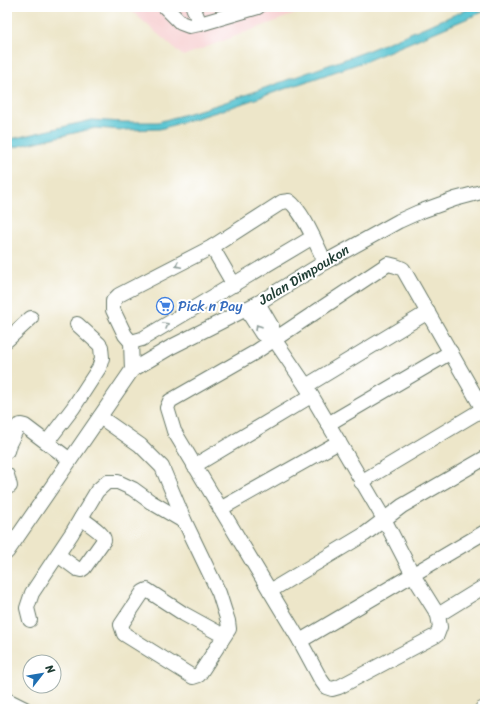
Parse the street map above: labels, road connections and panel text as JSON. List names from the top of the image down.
{
  "streets": {
    "street": ["Jalan Dimpoukon"]
  },
  "places": {
    "supermarket": ["Pick n Pay"]
  },
  "north": "top right"
}
